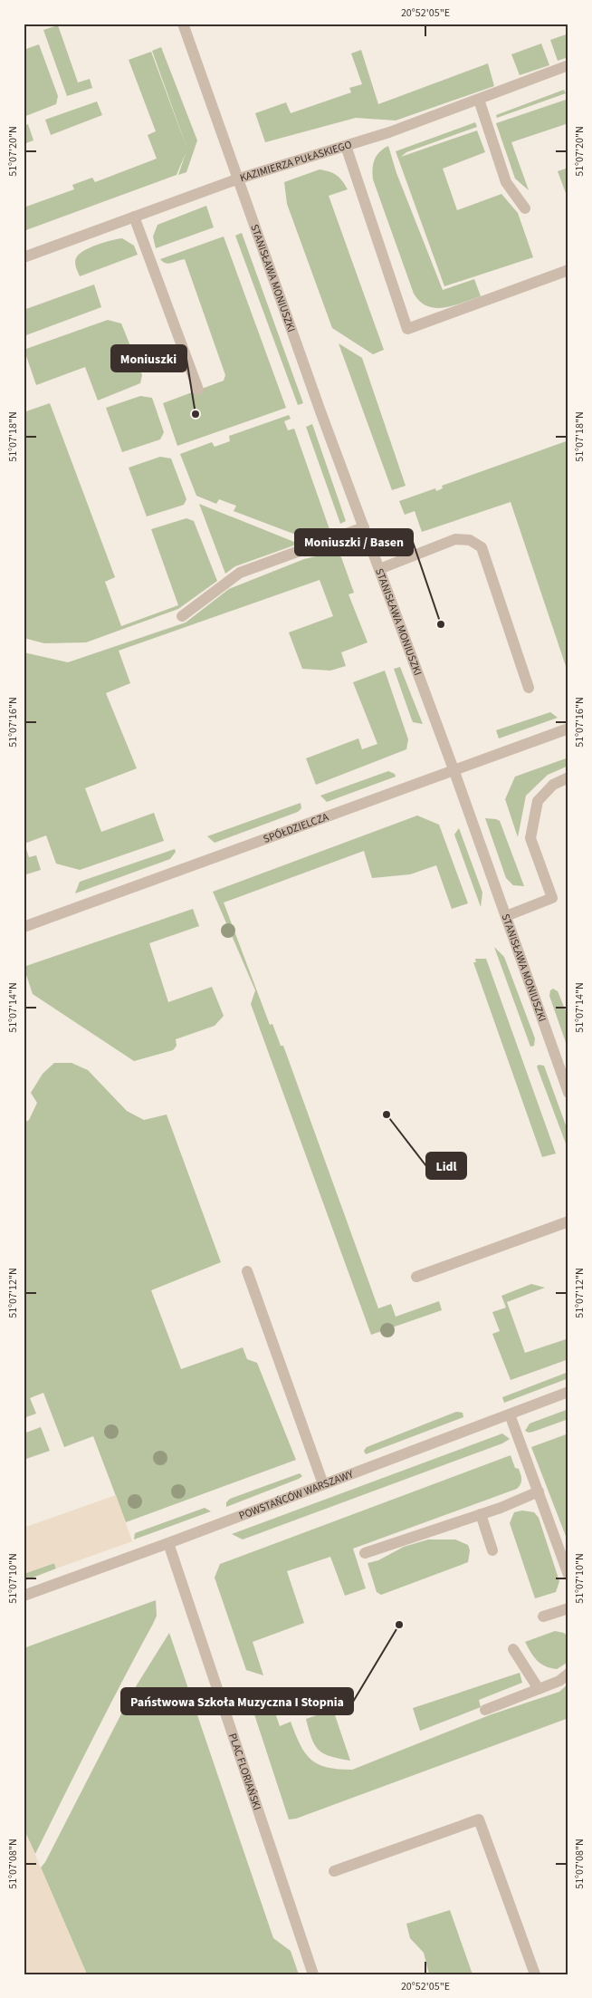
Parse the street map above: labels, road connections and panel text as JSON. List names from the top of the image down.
{
  "streets": {
    "street": [
      "KAZIMIERZA PUŁASKIEGO",
      "STANISŁAWA MONIUSZKI",
      "SPÓŁDZIELCZA",
      "POWSTAŃCÓW WARSZAWY",
      "PLAC FLORIAŃSKI"
    ]
  },
  "crossings": [
    ["KAZIMIERZA PUŁASKIEGO", "STANISŁAWA MONIUSZKI"],
    ["STANISŁAWA MONIUSZKI", "SPÓŁDZIELCZA"],
    ["POWSTAŃCÓW WARSZAWY", "PLAC FLORIAŃSKI"]
  ],
  "places": [
    "Moniuszki",
    "Moniuszki / Basen",
    "Lidl",
    "Państwowa Szkoła Muzyczna I Stopnia"
  ],
  "coordinates": [
    "20°52'05\"E",
    "51°07'20\"N",
    "51°07'18\"N",
    "51°07'16\"N",
    "51°07'14\"N",
    "51°07'12\"N",
    "51°07'10\"N",
    "51°07'08\"N"
  ]
}
